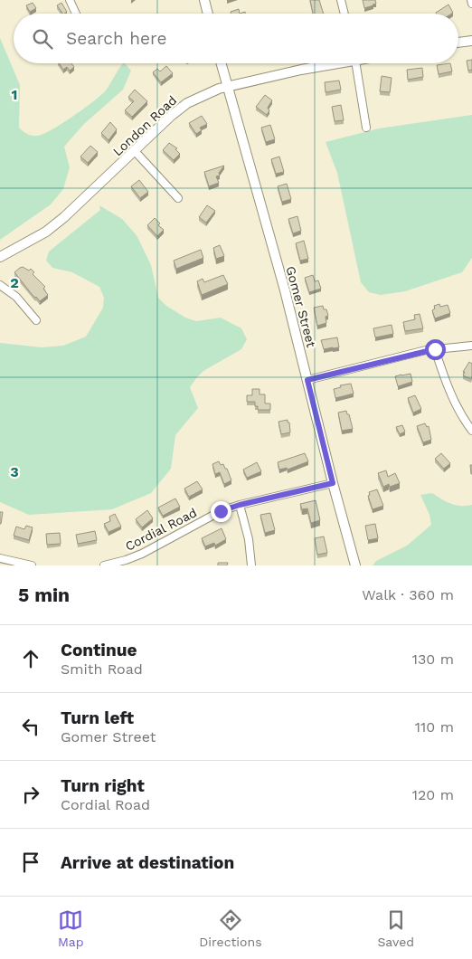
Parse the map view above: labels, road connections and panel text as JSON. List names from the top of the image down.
{
  "streets": {
    "street": ["London Road", "Gomer Street", "Cordial Road"]
  },
  "crossings": [
    ["London Road", "Gomer Street"],
    ["Gomer Street", "Cordial Road"]
  ],
  "page": {
    "search": "Search here",
    "heading": ["5 min", "Walk · 360 m"],
    "list": [
      ["Continue", "Smith Road", "130 m"],
      ["Turn left", "Gomer Street", "110 m"],
      ["Turn right", "Cordial Road", "120 m"],
      "Arrive at destination"
    ],
    "nav": ["Map", "Directions", "Saved"]
  },
  "grid": {
    "rows": ["1", "2", "3"]
  }
}
